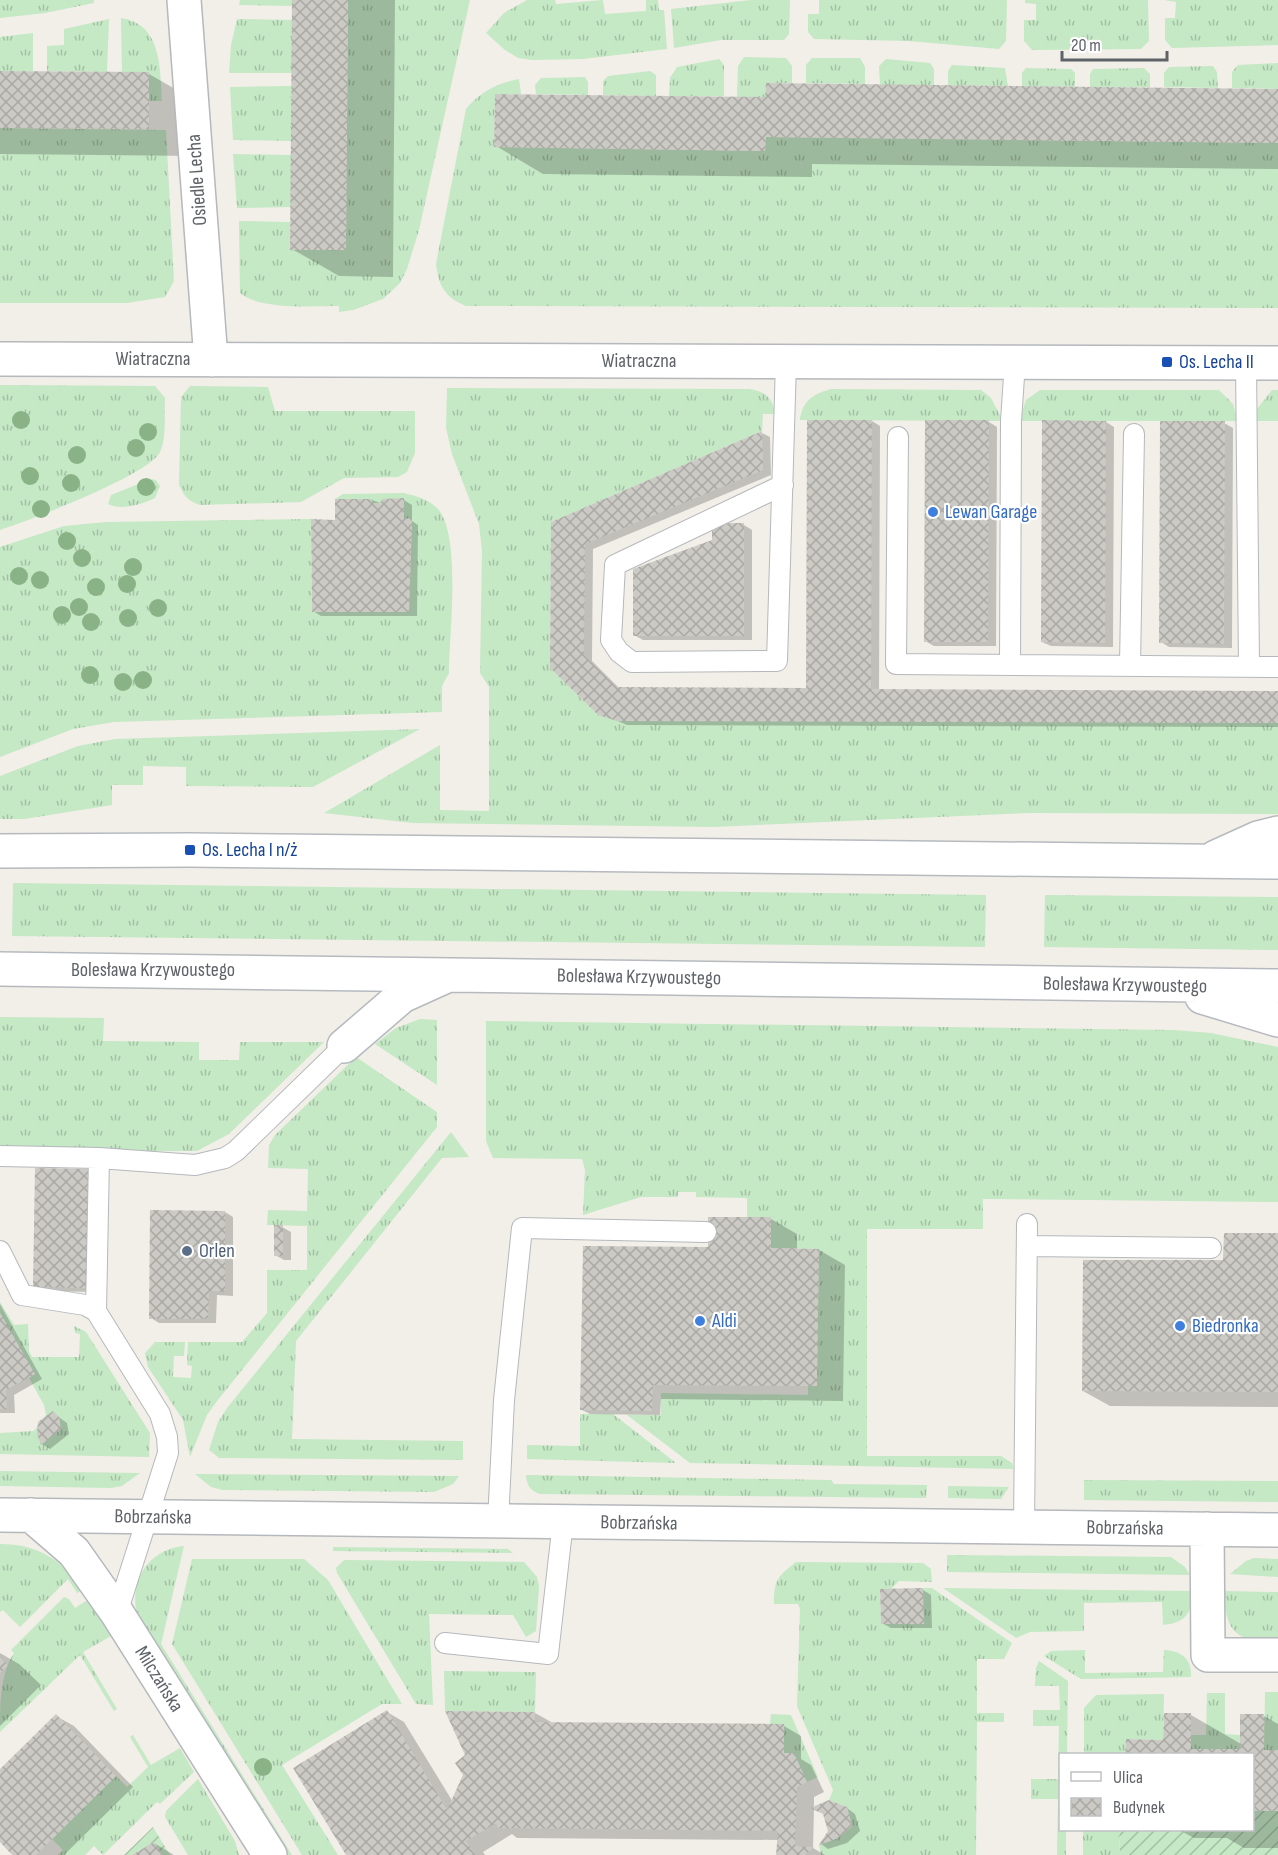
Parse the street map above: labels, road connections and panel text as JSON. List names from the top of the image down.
{
  "streets": {
    "street": [
      "Osiedle Lecha",
      "Wiatraczna",
      "Bolesława Krzywoustego",
      "Bobrzańska",
      "Milczańska"
    ]
  },
  "crossings": [
    ["Osiedle Lecha", "Wiatraczna"],
    ["Bobrzańska", "Milczańska"]
  ],
  "places": {
    "transit": ["Os. Lecha II", "Os. Lecha I n/ż"],
    "other": [
      "Lewan Garage",
      "Orlen",
      "Aldi",
      "Biedronka"
    ]
  },
  "legend": ["Ulica", "Budynek"],
  "scale_bar": "20 m"
}
